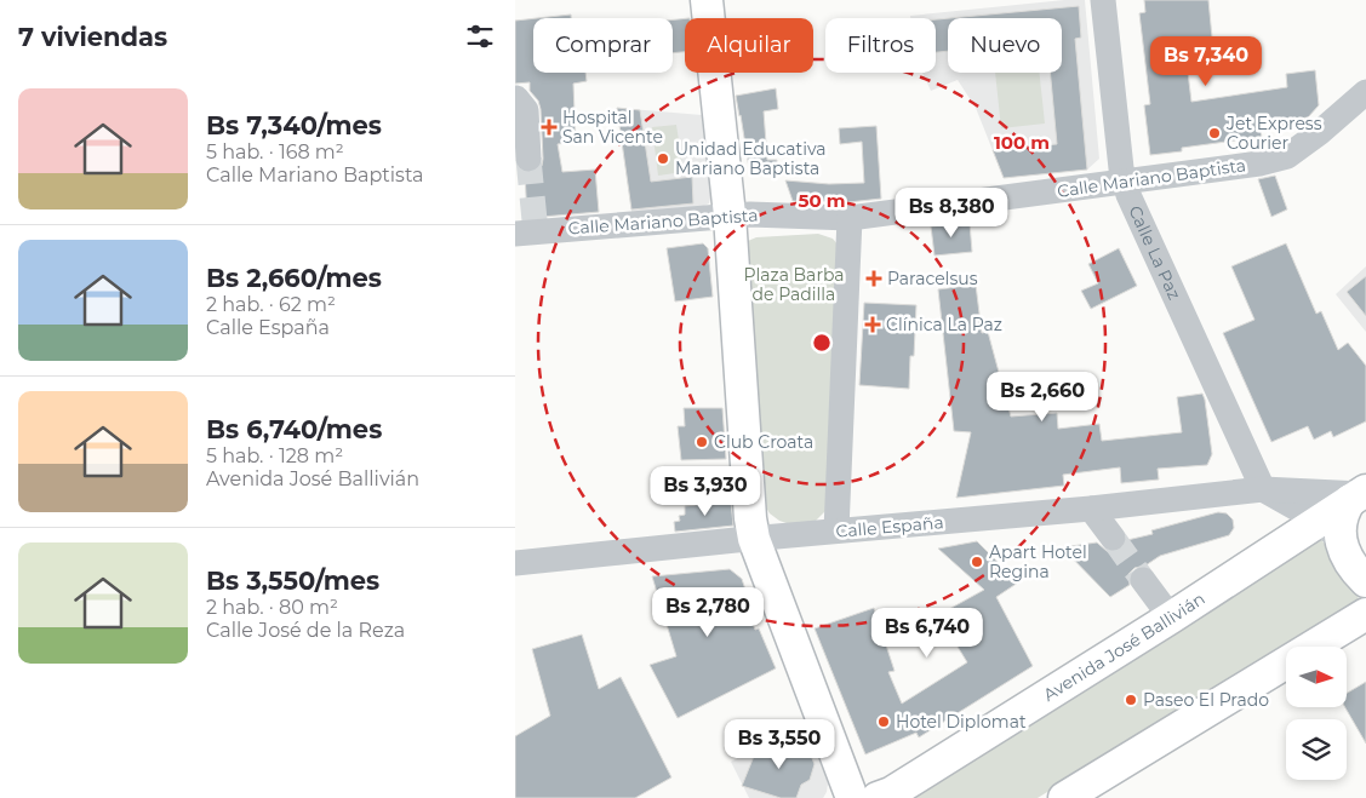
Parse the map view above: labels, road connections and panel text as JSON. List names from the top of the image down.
{
  "streets": {
    "main road": ["Avenida José Ballivián"],
    "street": ["Calle Mariano Baptista", "Calle La Paz", "Calle España"]
  },
  "crossings": [
    ["Calle Mariano Baptista", "Calle La Paz"],
    ["Calle La Paz", "Calle España"]
  ],
  "parks": ["Plaza Barba de Padilla"],
  "places": {
    "health": ["Hospital San Vicente", "Paracelsus", "Clínica La Paz"],
    "other": [
      "Jet Express Courier",
      "Unidad Educativa Mariano Baptista",
      "Club Croata",
      "Apart Hotel Regina",
      "Paseo El Prado",
      "Hotel Diplomat"
    ]
  },
  "north": "right",
  "page": {
    "heading": "7 viviendas",
    "chip": [
      "Comprar",
      "Alquilar",
      "Filtros",
      "Nuevo"
    ],
    "price": [
      "Bs 7,340",
      "Bs 8,380",
      "Bs 2,660",
      "Bs 3,930",
      "Bs 2,780",
      "Bs 6,740",
      "Bs 3,550"
    ],
    "list": [
      {
        "name": "Bs 7,340/mes",
        "note": "5 hab. · 168 m² · Calle Mariano Baptista"
      },
      {
        "name": "Bs 2,660/mes",
        "note": "2 hab. · 62 m² · Calle España"
      },
      {
        "name": "Bs 6,740/mes",
        "note": "5 hab. · 128 m² · Avenida José Ballivián"
      },
      {
        "name": "Bs 3,550/mes",
        "note": "2 hab. · 80 m² · Calle José de la Reza"
      }
    ]
  },
  "rings": ["100 m", "50 m"]
}
